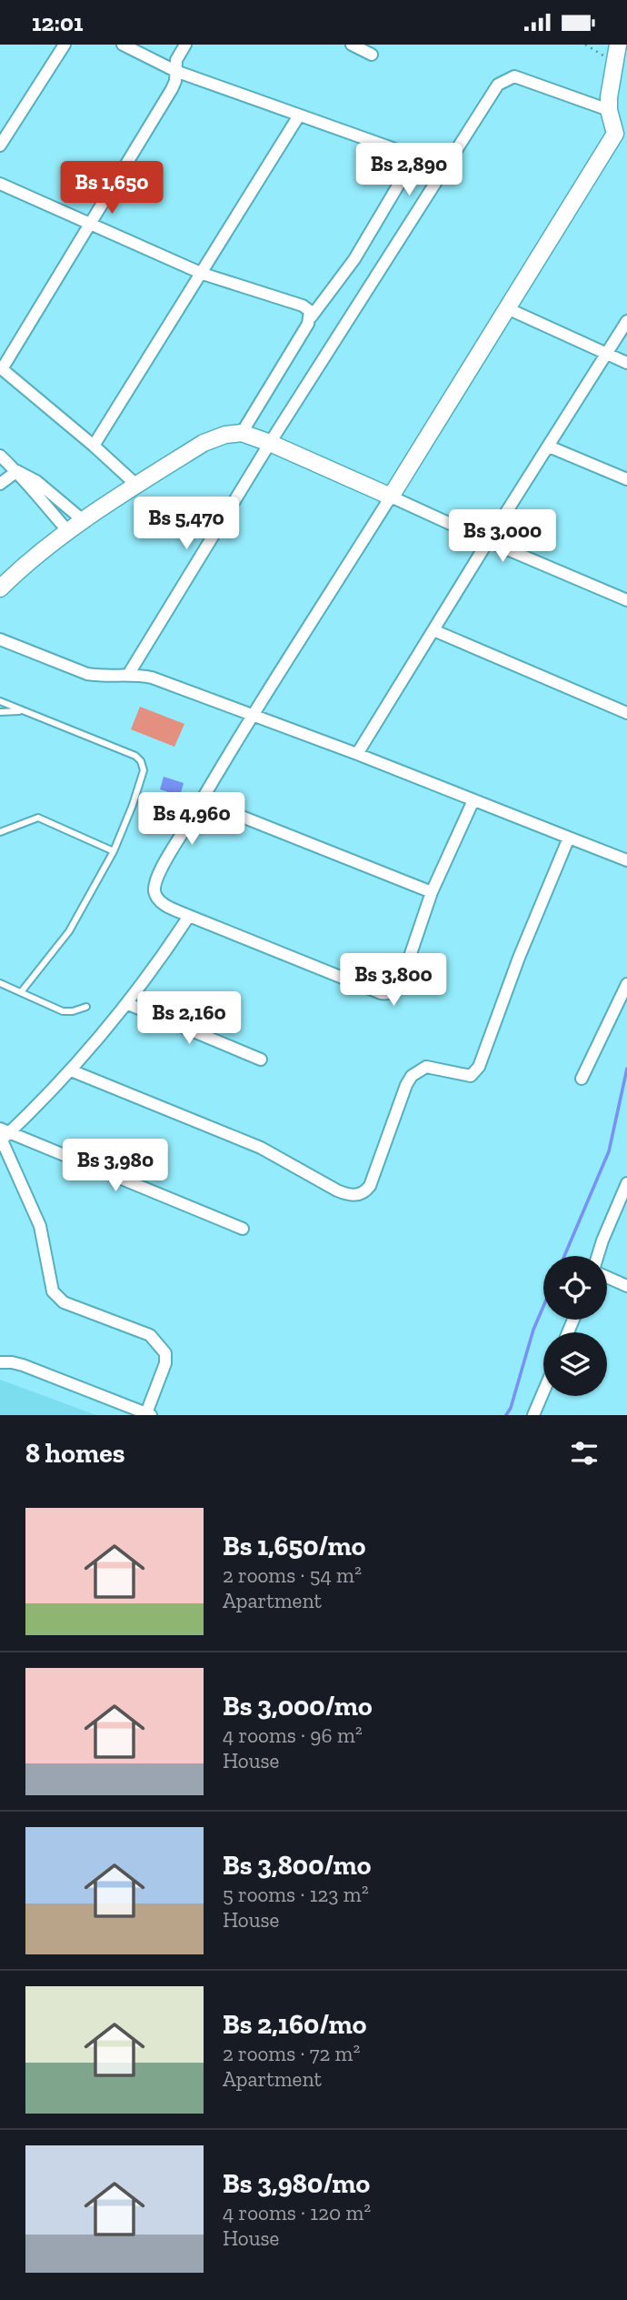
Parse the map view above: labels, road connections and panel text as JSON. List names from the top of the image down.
{
  "page": {
    "status": "12:01",
    "price": [
      "Bs 2,890",
      "Bs 1,650",
      "Bs 5,470",
      "Bs 3,000",
      "Bs 4,960",
      "Bs 3,800",
      "Bs 2,160",
      "Bs 3,980"
    ],
    "heading": "8 homes",
    "list": [
      {
        "name": "Bs 1,650/mo",
        "note": "2 rooms · 54 m² · Apartment"
      },
      {
        "name": "Bs 3,000/mo",
        "note": "4 rooms · 96 m² · House"
      },
      {
        "name": "Bs 3,800/mo",
        "note": "5 rooms · 123 m² · House"
      },
      {
        "name": "Bs 2,160/mo",
        "note": "2 rooms · 72 m² · Apartment"
      },
      {
        "name": "Bs 3,980/mo",
        "note": "4 rooms · 120 m² · House"
      }
    ]
  }
}
